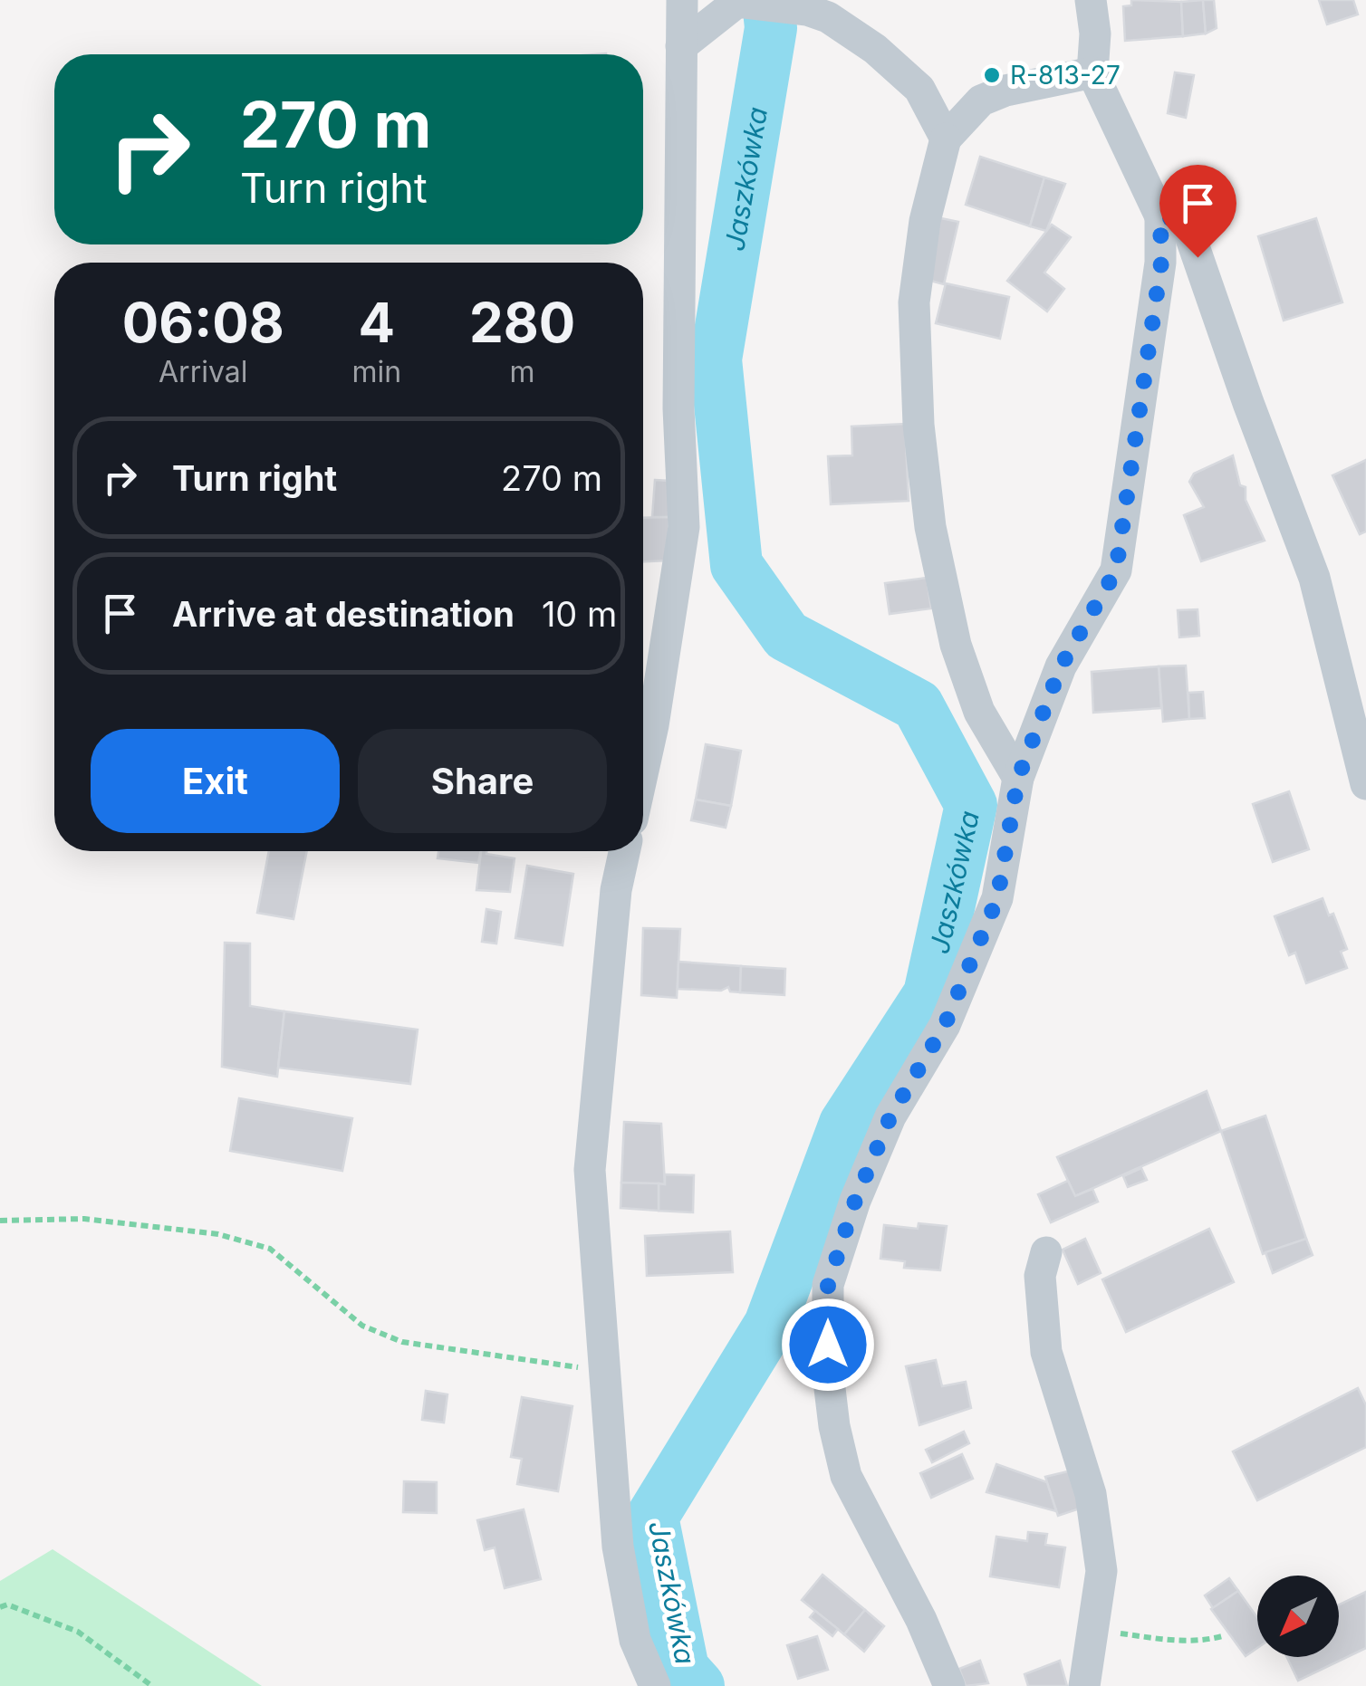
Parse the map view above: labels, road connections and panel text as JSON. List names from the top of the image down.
{
  "water": ["Jaszkówka"],
  "places": ["R-813-27"],
  "north": "bottom left",
  "page": {
    "turn": ["270 m", "Turn right"],
    "eta": [
      "06:08",
      "Arrival",
      "4",
      "min",
      "280",
      "m"
    ],
    "list": [
      {
        "name": "Turn right",
        "value": "270 m"
      },
      {
        "name": "Arrive at destination",
        "value": "10 m"
      }
    ],
    "buttons": ["Exit", "Share"]
  }
}
